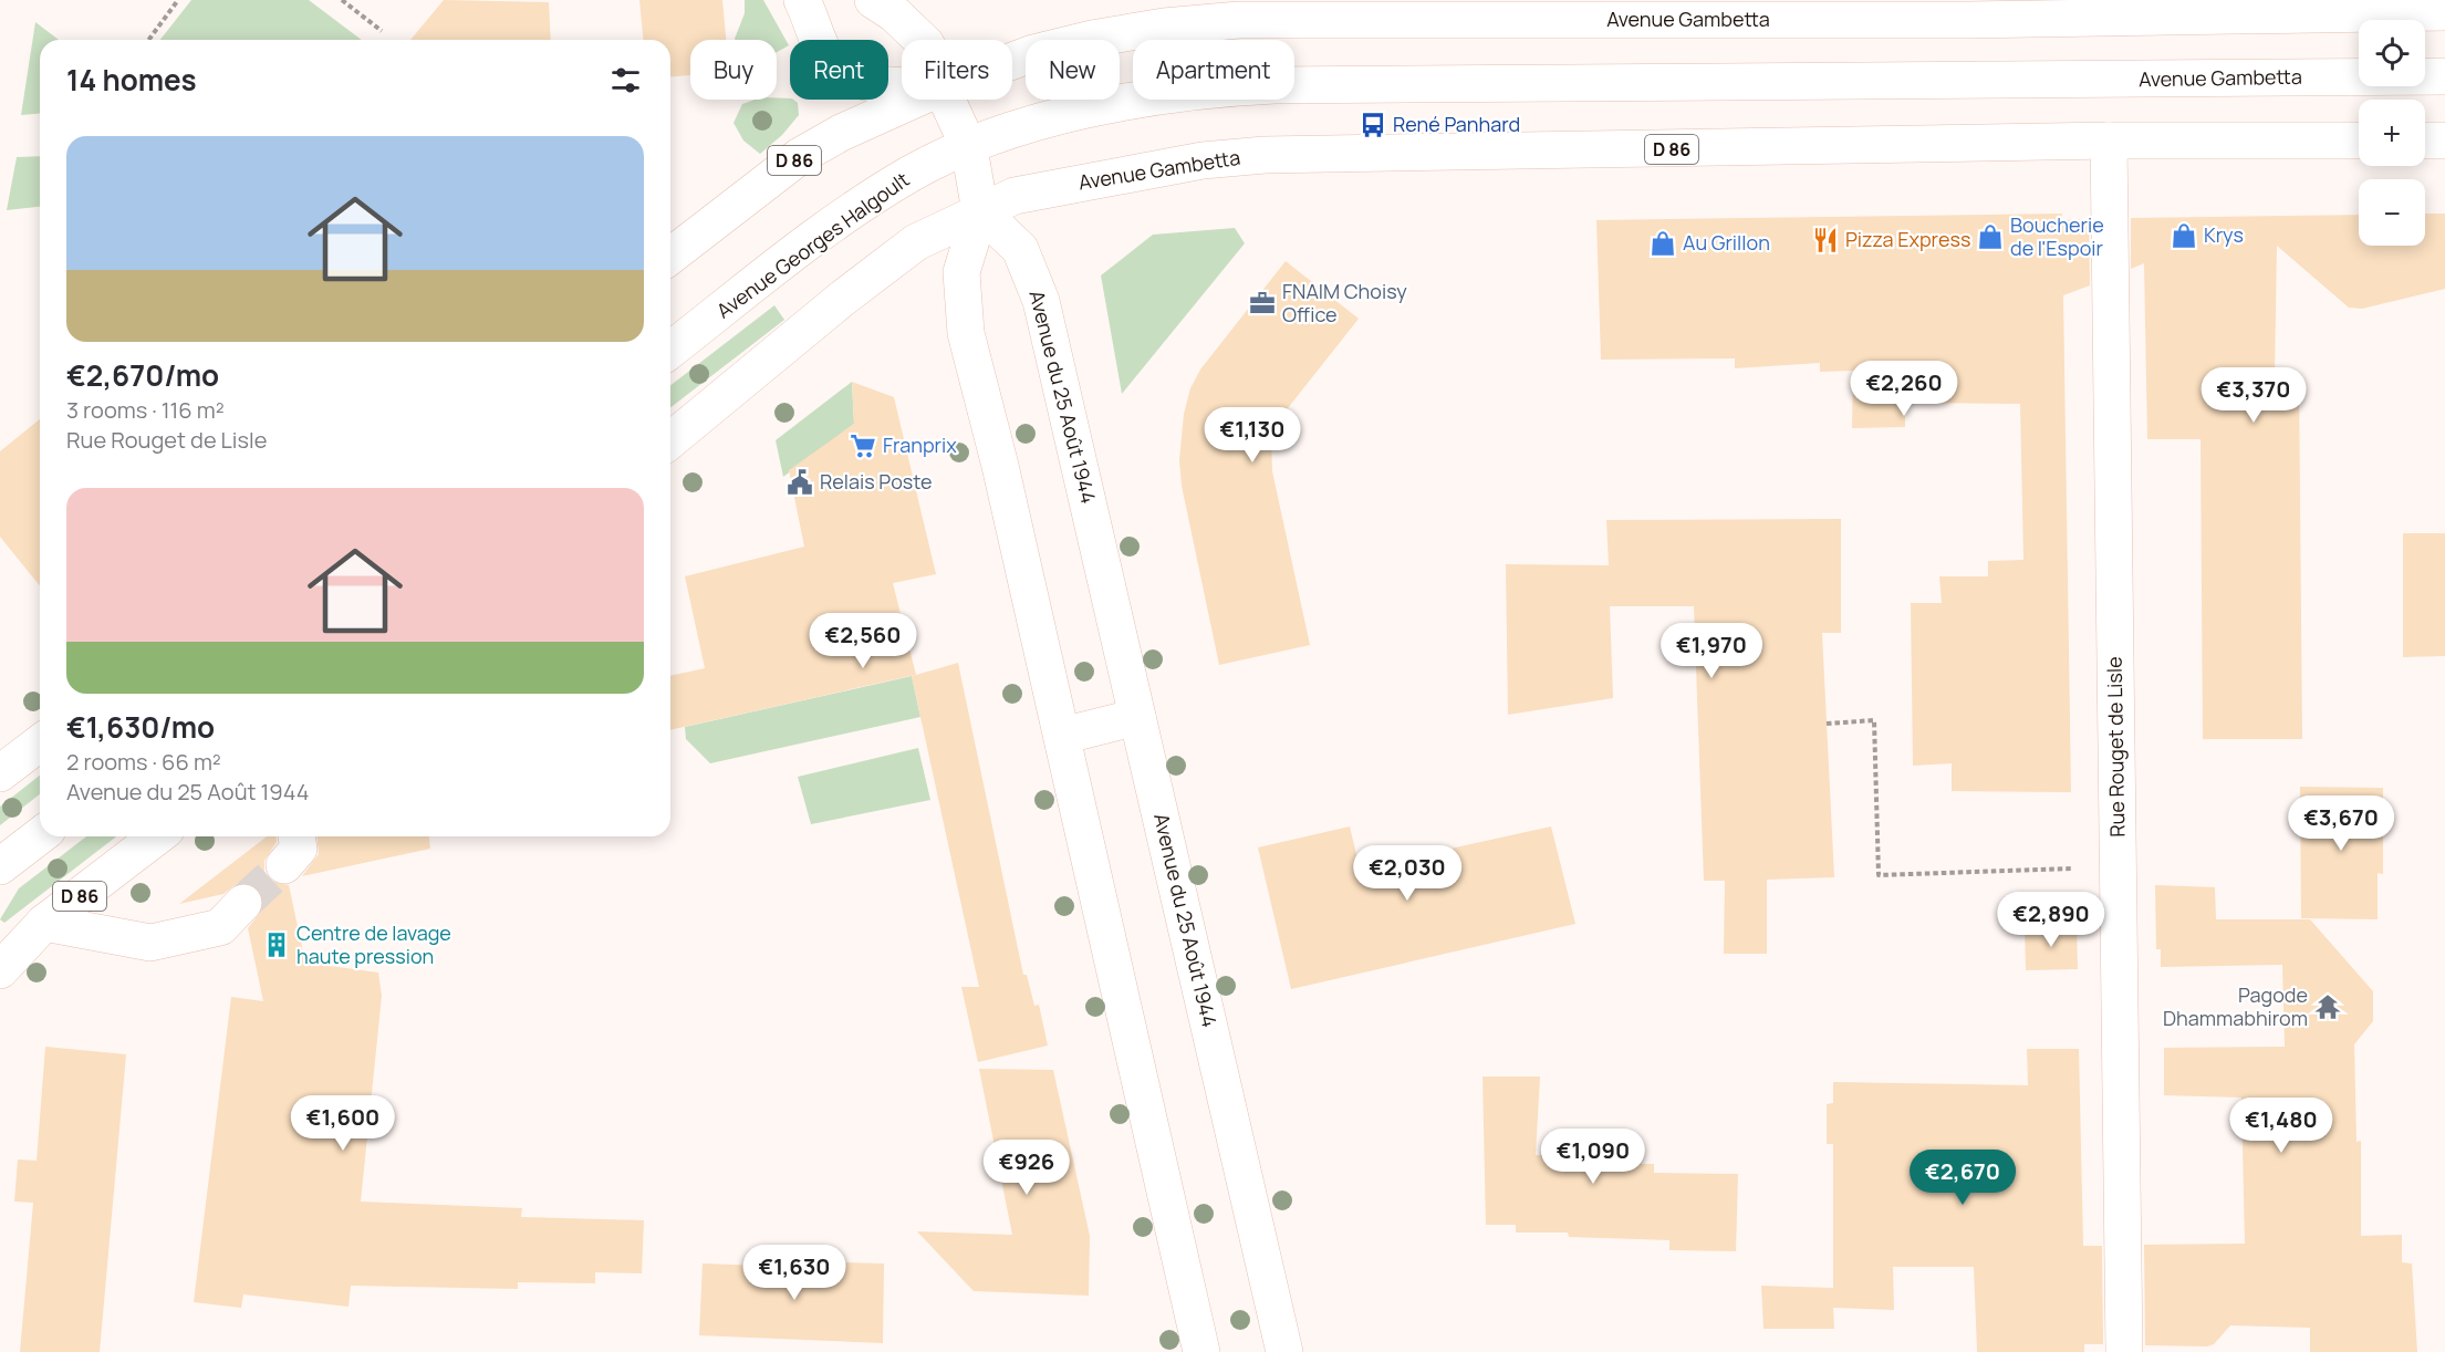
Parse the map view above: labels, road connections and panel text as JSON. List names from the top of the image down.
{
  "streets": {
    "main road": [
      "Avenue Gambetta",
      "D 86",
      "Avenue Georges Halgoult",
      "Avenue du 25 Août 1944",
      "Rue Rouget de Lisle"
    ]
  },
  "crossings": [
    ["Avenue Gambetta", "Avenue Georges Halgoult"],
    ["Avenue Gambetta", "Avenue du 25 Août 1944"],
    ["Avenue Gambetta", "Rue Rouget de Lisle"]
  ],
  "places": {
    "bus stop": ["René Panhard"],
    "shop": ["Krys", "Boucherie de l'Espoir", "Au Grillon"],
    "restaurant": ["Pizza Express"],
    "office": ["FNAIM Choisy Office"],
    "supermarket": ["Franprix"],
    "public building": ["Relais Poste"],
    "building": ["Centre de lavage haute pression"],
    "temple": ["Pagode Dhammabhirom"]
  },
  "page": {
    "map_buttons": ["+", "−"],
    "chip": [
      "Buy",
      "Rent",
      "Filters",
      "New",
      "Apartment"
    ],
    "heading": "14 homes",
    "list": [
      {
        "name": "€2,670/mo",
        "note": "3 rooms · 116 m² · Rue Rouget de Lisle"
      },
      {
        "name": "€1,630/mo",
        "note": "2 rooms · 66 m² · Avenue du 25 Août 1944"
      }
    ],
    "price": [
      "€2,260",
      "€3,370",
      "€1,130",
      "€2,560",
      "€1,970",
      "€3,670",
      "€2,030",
      "€2,890",
      "€1,600",
      "€1,480",
      "€1,090",
      "€926",
      "€2,670",
      "€1,630"
    ]
  }
}
